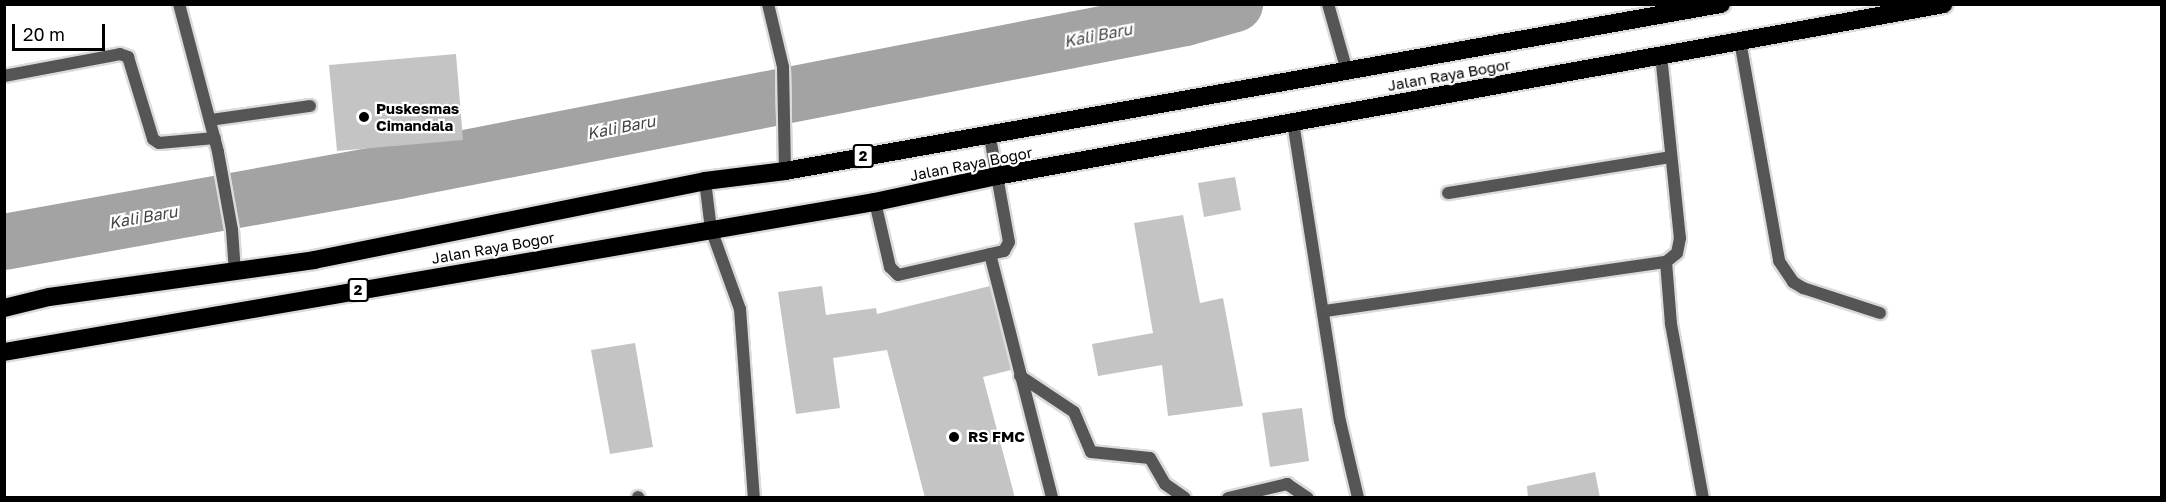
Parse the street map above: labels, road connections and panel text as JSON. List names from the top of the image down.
{
  "streets": {
    "highway": ["Jalan Raya Bogor", "2"]
  },
  "water": ["Kali Baru"],
  "places": ["Puskesmas Cimandala", "RS FMC"],
  "scale_bar": "20 m"
}
